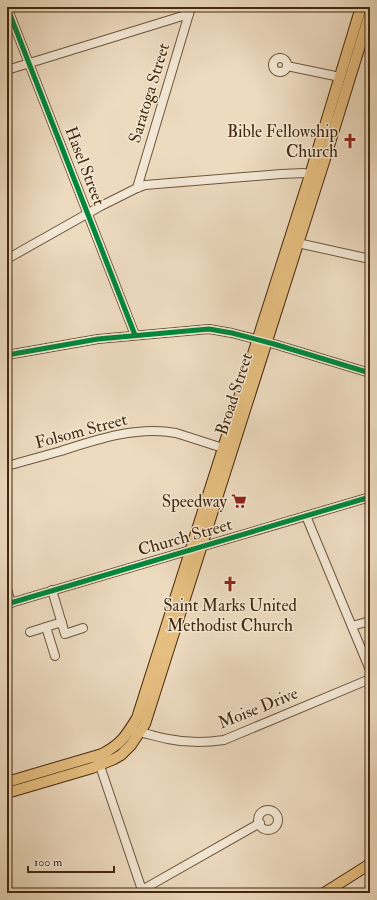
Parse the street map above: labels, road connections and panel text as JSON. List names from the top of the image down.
{
  "streets": {
    "main road": ["Broad Street"],
    "street": [
      "Saratoga Street",
      "Hasel Street",
      "Folsom Street",
      "Church Street",
      "Moise Drive"
    ]
  },
  "crossings": [
    ["Broad Street", "Folsom Street"],
    ["Broad Street", "Church Street"],
    ["Broad Street", "Moise Drive"]
  ],
  "places": {
    "church": ["Bible Fellowship Church", "Saint Marks United Methodist Church"],
    "supermarket": ["Speedway"]
  },
  "scale_bar": "100 m"
}
